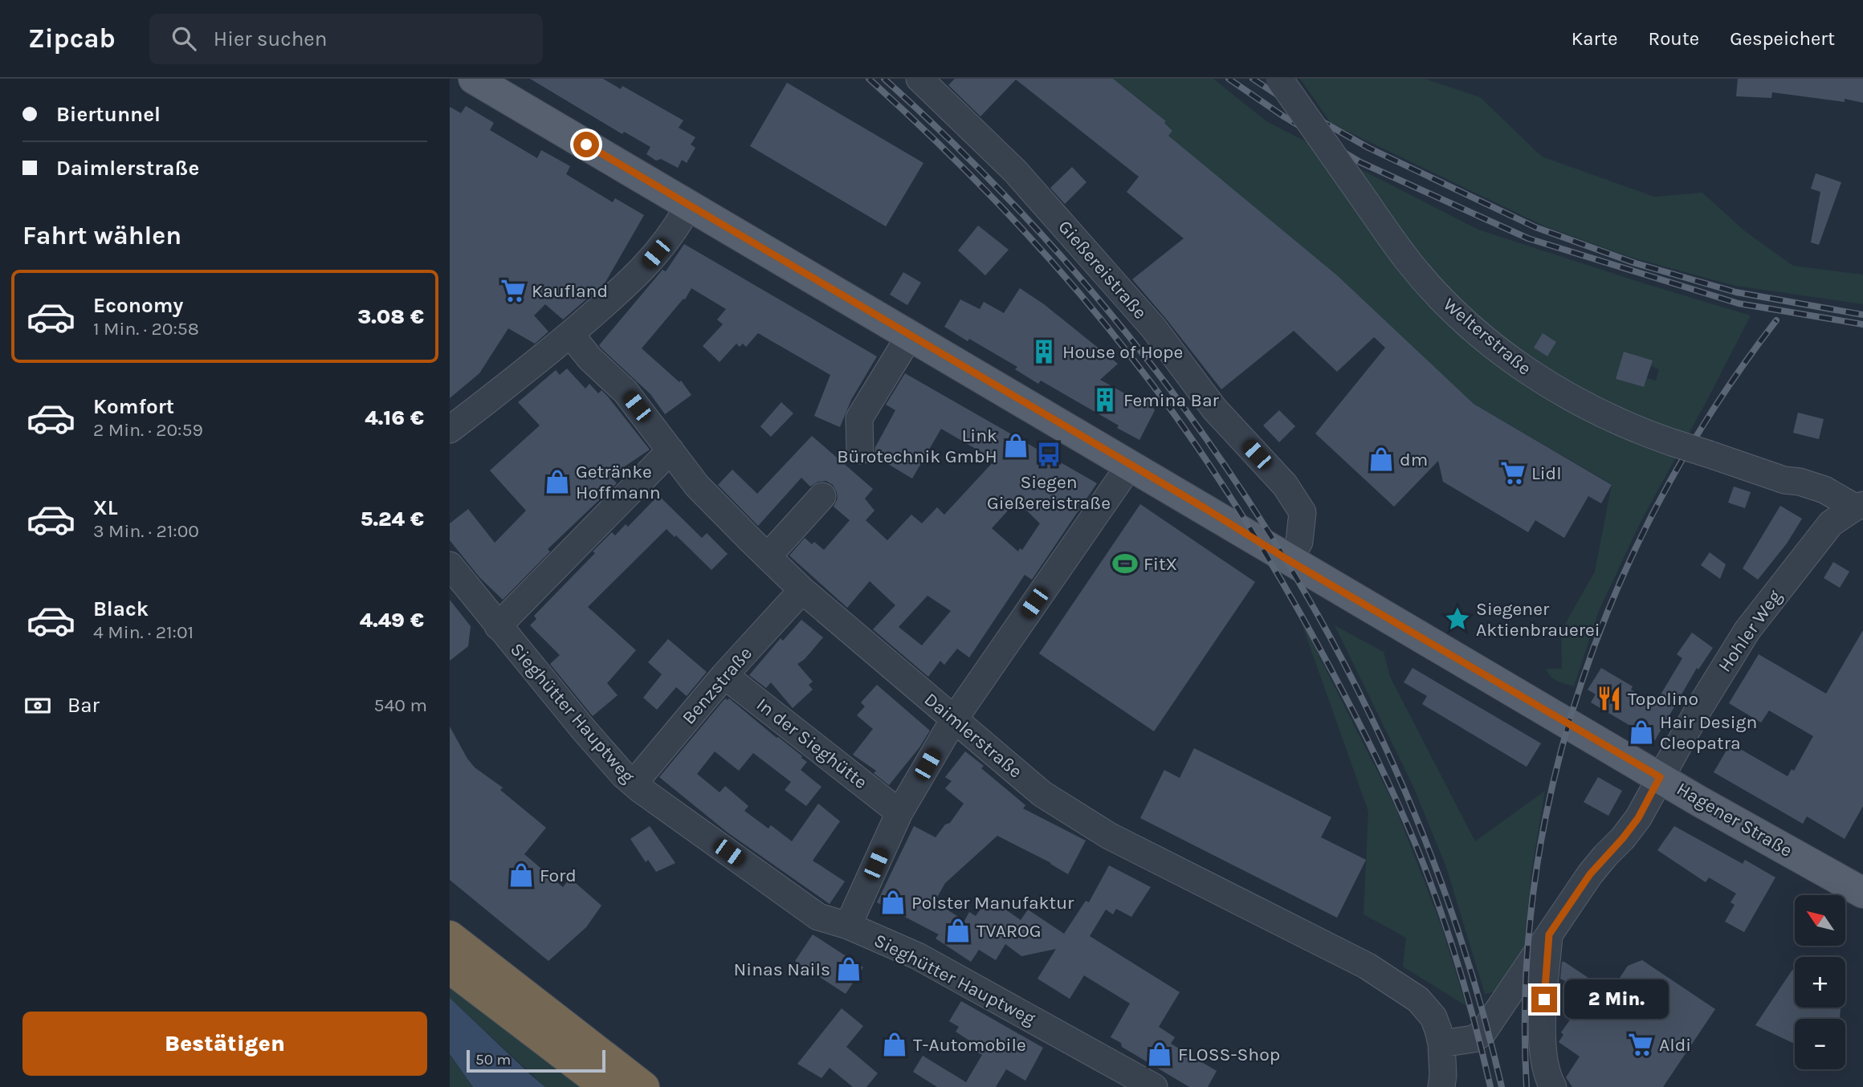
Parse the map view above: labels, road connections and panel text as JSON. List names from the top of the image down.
{
  "streets": {
    "main road": ["Hagener Straße"],
    "street": [
      "Gießereistraße",
      "Welterstraße",
      "Hohler Weg",
      "Benzstraße",
      "Sieghütter Hauptweg",
      "Daimlerstraße",
      "In der Sieghütte"
    ]
  },
  "crossings": [
    ["Gießereistraße", "Hagener Straße"],
    ["Welterstraße", "Hohler Weg"],
    ["Hohler Weg", "Hagener Straße"],
    ["Benzstraße", "Sieghütter Hauptweg"],
    ["Benzstraße", "Daimlerstraße"],
    ["Benzstraße", "In der Sieghütte"]
  ],
  "places": {
    "supermarket": ["Kaufland", "Lidl", "Aldi"],
    "building": ["House of Hope", "Femina Bar"],
    "shop": [
      "Link Bürotechnik GmbH",
      "dm",
      "Getränke Hoffmann",
      "Hair Design Cleopatra",
      "Ford",
      "Polster Manufaktur",
      "TVAROG",
      "Ninas Nails",
      "T-Automobile",
      "FLOSS-Shop"
    ],
    "bus stop": ["Siegen Gießereistraße"],
    "sports": ["FitX"],
    "place": ["Siegener Aktienbrauerei"],
    "restaurant": ["Topolino"]
  },
  "scale_bar": "50 m",
  "north": "top left",
  "page": {
    "header": "Zipcab",
    "search": "Hier suchen",
    "nav": ["Karte", "Route", "Gespeichert"],
    "banner": ["Biertunnel", "Daimlerstraße"],
    "heading": "Fahrt wählen",
    "list": [
      {
        "name": "Economy",
        "note": "1 Min. · 20:58",
        "value": "3.08 €"
      },
      {
        "name": "Komfort",
        "note": "2 Min. · 20:59",
        "value": "4.16 €"
      },
      {
        "name": "XL",
        "note": "3 Min. · 21:00",
        "value": "5.24 €"
      },
      {
        "name": "Black",
        "note": "4 Min. · 21:01",
        "value": "4.49 €"
      }
    ],
    "pay": ["Bar", "540 m"],
    "map_buttons": ["+", "−"],
    "bubble": "2 Min.",
    "buttons": "Bestätigen",
    "scale": "50 m"
  }
}
